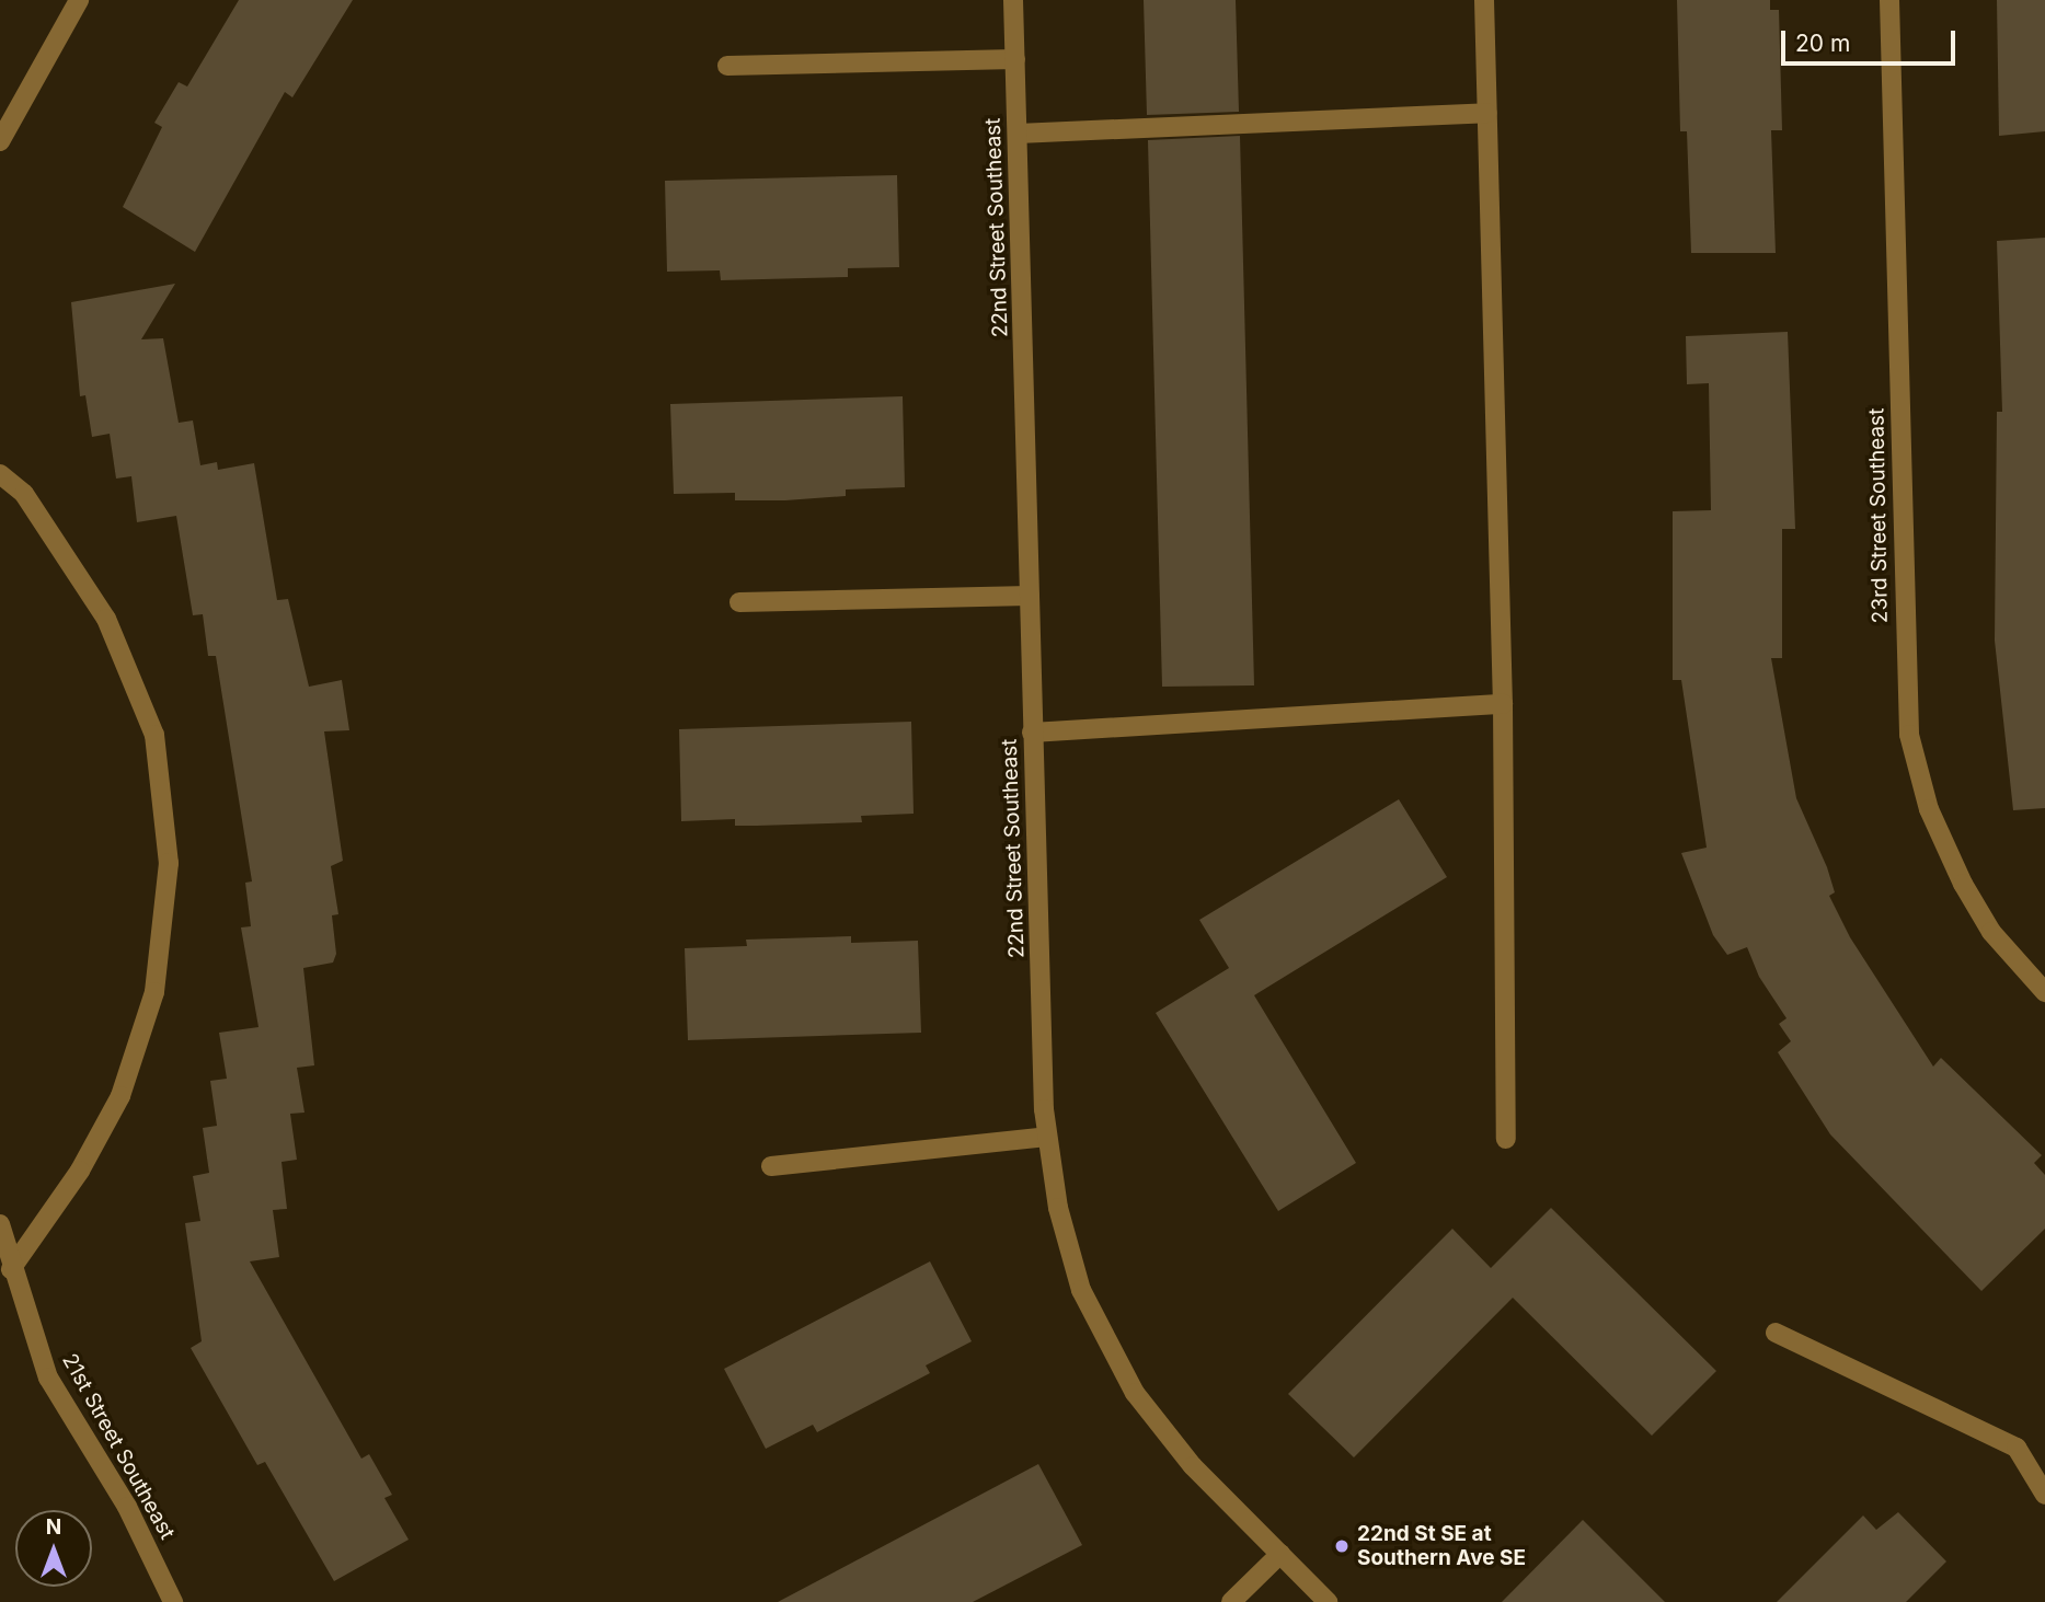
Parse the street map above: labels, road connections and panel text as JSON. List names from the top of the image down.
{
  "streets": {
    "street": ["22nd Street Southeast", "23rd Street Southeast", "21st Street Southeast"]
  },
  "places": ["22nd St SE at Southern Ave SE"],
  "scale_bar": "20 m",
  "north": "top"
}
